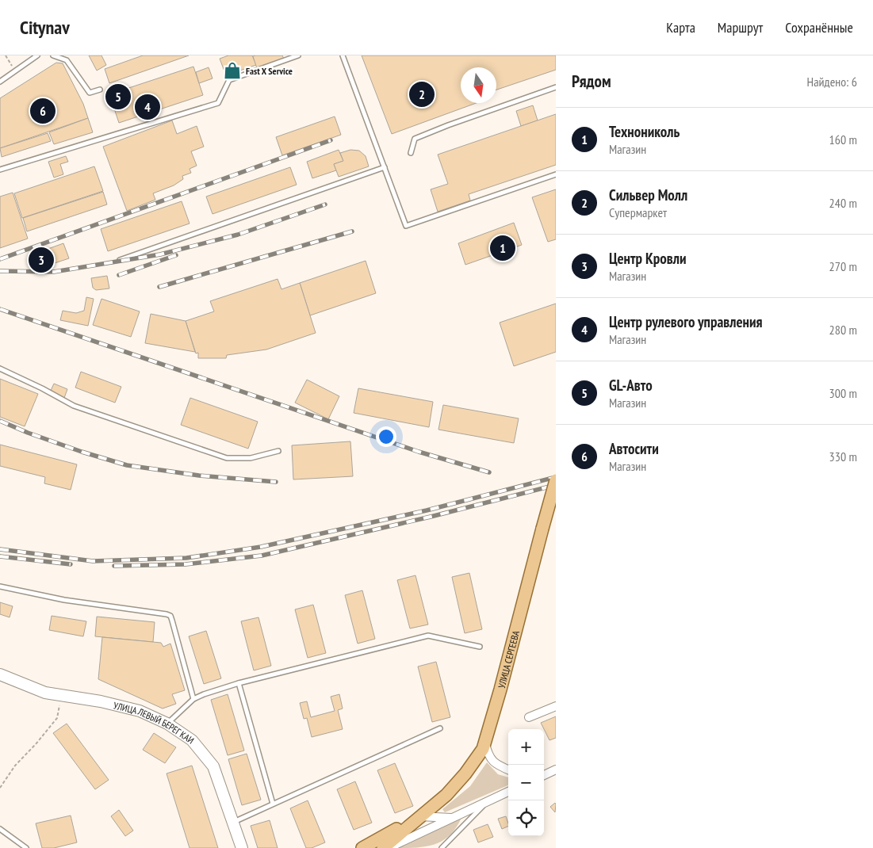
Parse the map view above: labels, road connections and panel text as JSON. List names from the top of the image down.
{
  "streets": {
    "main road": ["УЛИЦА СЕРГЕЕВА"],
    "street": ["УЛИЦА ЛЕВЫЙ БЕРЕГ КАИ"]
  },
  "places": {
    "shop": ["Fast X Service"]
  },
  "north": "bottom",
  "page": {
    "header": "Citynav",
    "nav": ["Карта", "Маршрут", "Сохранённые"],
    "heading": ["Рядом", "Найдено: 6"],
    "pins": [
      "2",
      "5",
      "4",
      "6",
      "1",
      "3"
    ],
    "list": [
      {
        "mark": "1",
        "name": "Технониколь",
        "note": "Магазин",
        "value": "160 m"
      },
      {
        "mark": "2",
        "name": "Сильвер Молл",
        "note": "Супермаркет",
        "value": "240 m"
      },
      {
        "mark": "3",
        "name": "Центр Кровли",
        "note": "Магазин",
        "value": "270 m"
      },
      {
        "mark": "4",
        "name": "Центр рулевого управления",
        "note": "Магазин",
        "value": "280 m"
      },
      {
        "mark": "5",
        "name": "GL-Авто",
        "note": "Магазин",
        "value": "300 m"
      },
      {
        "mark": "6",
        "name": "Автосити",
        "note": "Магазин",
        "value": "330 m"
      }
    ],
    "map_buttons": ["+", "−"]
  }
}
